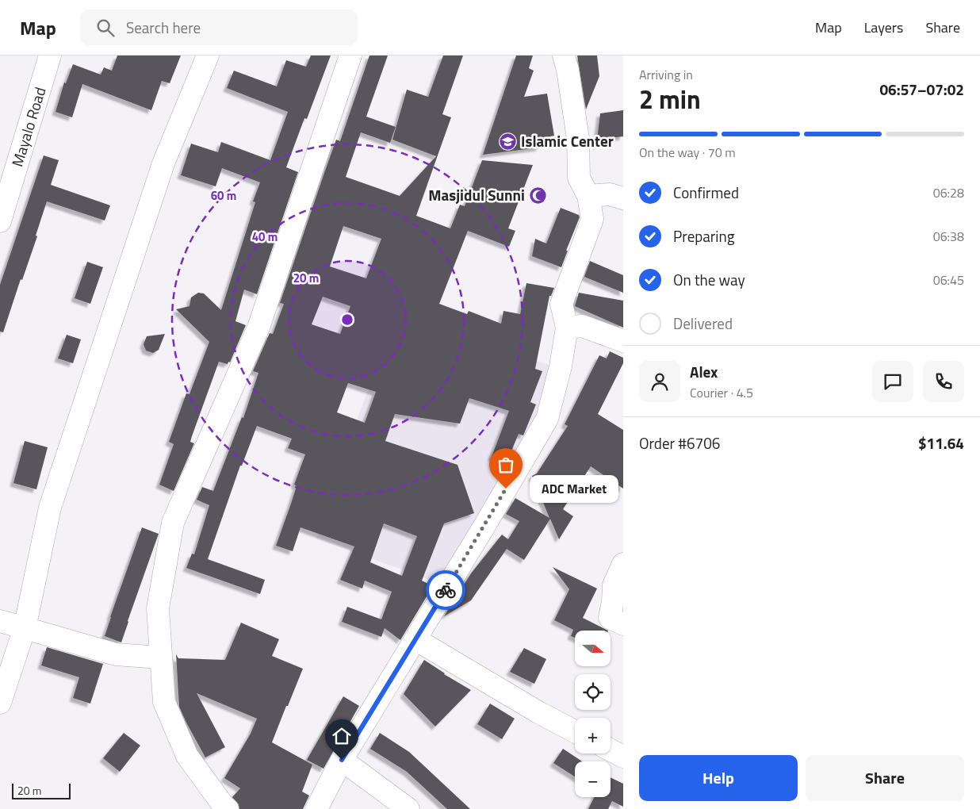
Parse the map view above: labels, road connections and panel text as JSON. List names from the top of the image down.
{
  "streets": {
    "street": ["Mayalo Road"]
  },
  "places": {
    "school or university": ["Islamic Center"],
    "mosque": ["Masjidul Sunni"],
    "other": ["ADC Market"]
  },
  "scale_bar": "20 m",
  "north": "right",
  "page": {
    "header": "Map",
    "search": "Search here",
    "nav": ["Map", "Layers", "Share"],
    "heading": ["2 min", "Arriving in", "06:57–07:02"],
    "panel": [
      "Alex",
      "Courier · 4.5",
      "Order #6706",
      "$11.64"
    ],
    "bar": "On the way · 70 m",
    "list": [
      ["Confirmed", "06:28"],
      ["Preparing", "06:38"],
      ["On the way", "06:45"],
      "Delivered"
    ],
    "bubble": "ADC Market",
    "map_buttons": ["+", "−"],
    "buttons": ["Help", "Share"],
    "scale": "20 m"
  },
  "rings": ["60 m", "40 m", "20 m"]
}
